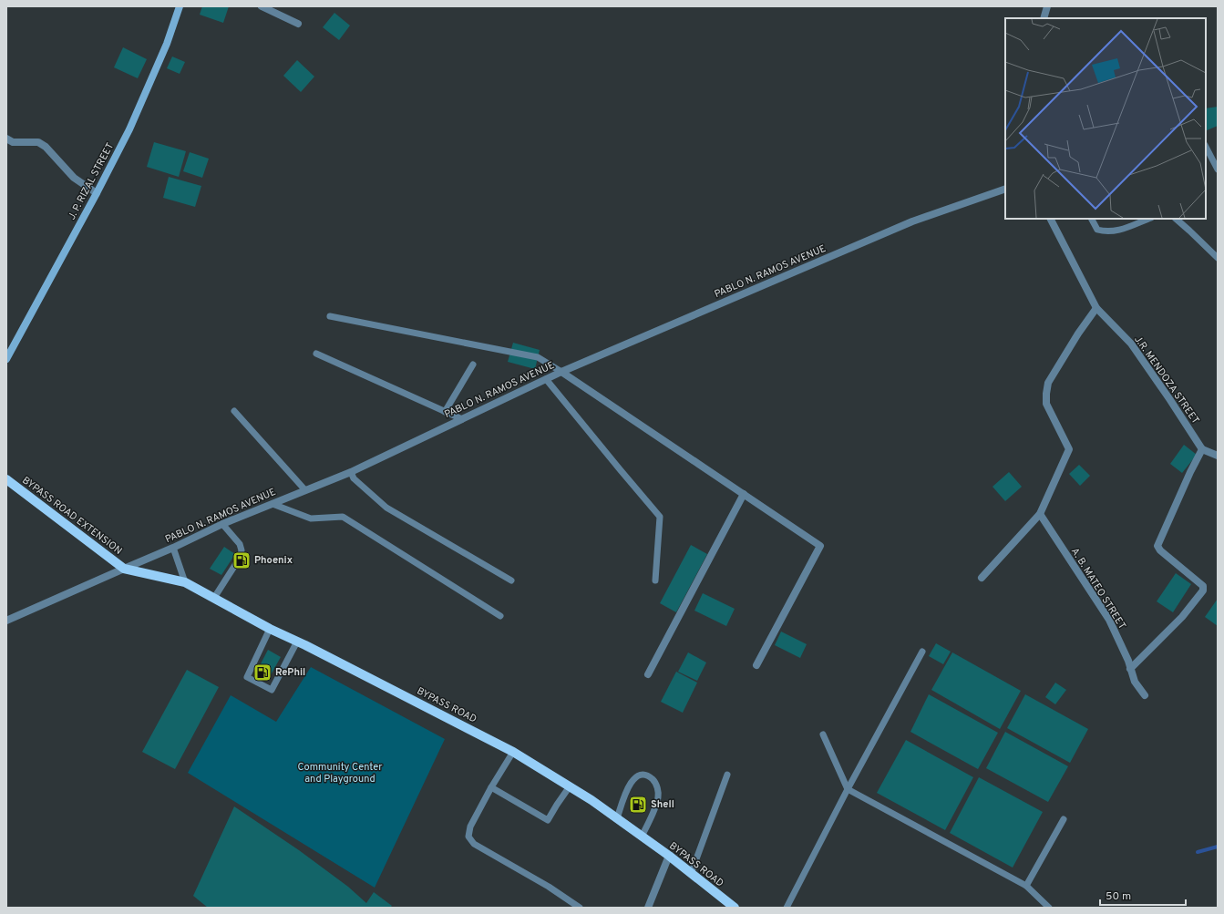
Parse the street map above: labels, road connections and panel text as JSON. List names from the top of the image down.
{
  "streets": {
    "main road": ["J. P. RIZAL STREET", "BYPASS ROAD EXTENSION", "BYPASS ROAD"],
    "street": ["PABLO N. RAMOS AVENUE", "J.R. MENDOZA STREET", "A. B. MATEO STREET"]
  },
  "crossings": [
    ["PABLO N. RAMOS AVENUE", "BYPASS ROAD EXTENSION"],
    ["PABLO N. RAMOS AVENUE", "BYPASS ROAD"],
    ["BYPASS ROAD EXTENSION", "BYPASS ROAD"]
  ],
  "parks": ["Community Center and Playground"],
  "places": {
    "fuel station": ["Phoenix", "RePhil", "Shell"]
  },
  "scale_bar": "50 m"
}
